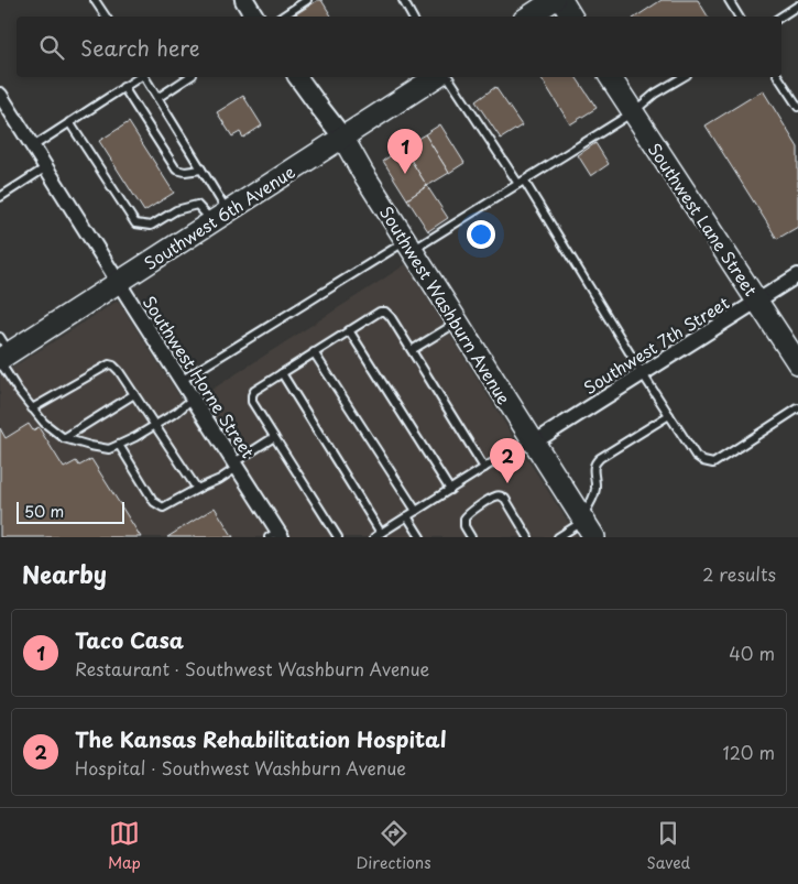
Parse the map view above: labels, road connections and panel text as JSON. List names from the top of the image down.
{
  "streets": {
    "main road": ["Southwest 6th Avenue", "Southwest Lane Street", "Southwest Washburn Avenue"],
    "street": ["Southwest 7th Street", "Southwest Horne Street"]
  },
  "crossings": [
    ["Southwest 6th Avenue", "Southwest Washburn Avenue"],
    ["Southwest 6th Avenue", "Southwest Horne Street"],
    ["Southwest Lane Street", "Southwest 7th Street"],
    ["Southwest Washburn Avenue", "Southwest 7th Street"]
  ],
  "scale_bar": "50 m",
  "page": {
    "search": "Search here",
    "pins": ["1", "2"],
    "scale": "50 m",
    "heading": ["Nearby", "2 results"],
    "list": [
      {
        "mark": "1",
        "name": "Taco Casa",
        "note": "Restaurant · Southwest Washburn Avenue",
        "value": "40 m"
      },
      {
        "mark": "2",
        "name": "The Kansas Rehabilitation Hospital",
        "note": "Hospital · Southwest Washburn Avenue",
        "value": "120 m"
      }
    ],
    "nav": ["Map", "Directions", "Saved"]
  }
}
